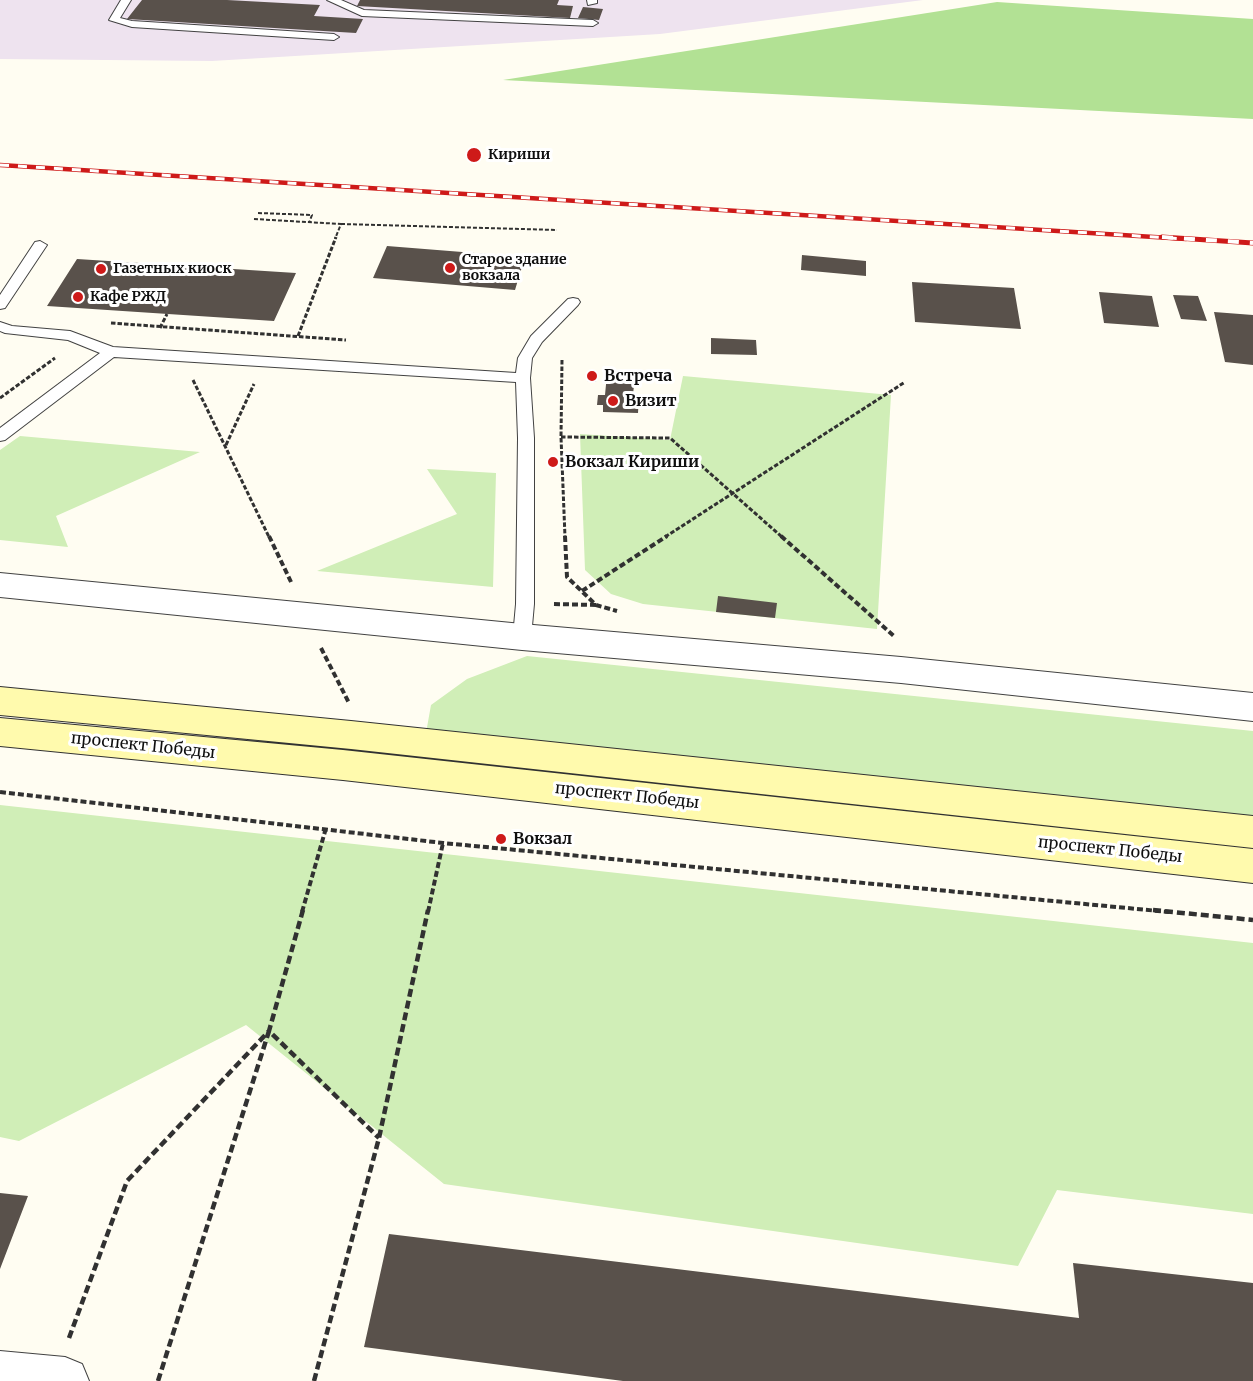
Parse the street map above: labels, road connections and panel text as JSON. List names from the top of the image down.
{
  "streets": {
    "main road": ["проспект Победы"]
  },
  "places": [
    "Кириши",
    "Старое здание вокзала",
    "Газетных киоск",
    "Кафе РЖД",
    "Встреча",
    "Визит",
    "Вокзал Кириши",
    "Вокзал"
  ]
}
